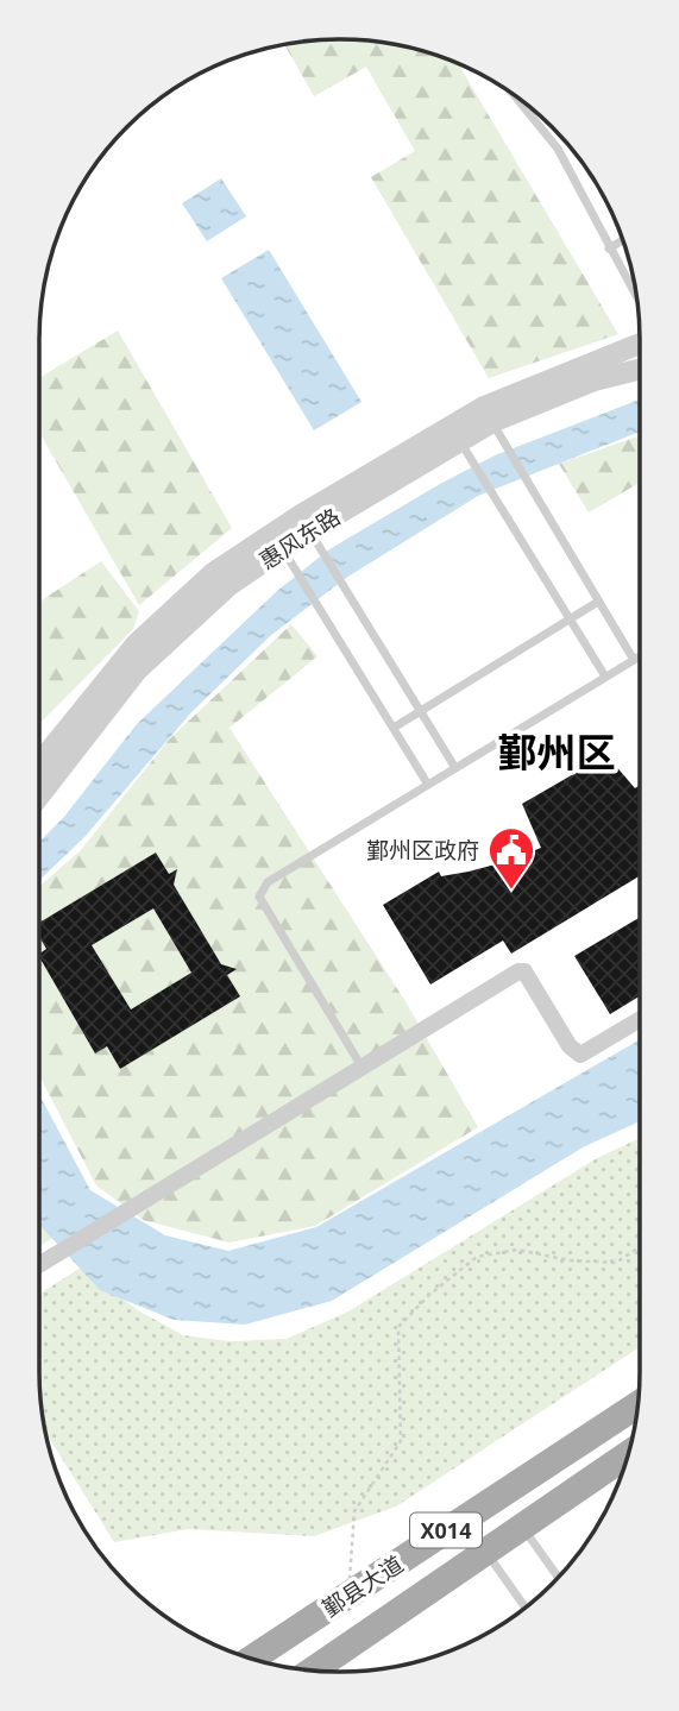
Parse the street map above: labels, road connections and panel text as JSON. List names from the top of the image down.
{
  "streets": {
    "main road": ["X014", "鄞县大道"],
    "street": ["惠风东路"]
  },
  "districts": ["鄞州区"],
  "places": {
    "public building": ["鄞州区政府"]
  }
}
